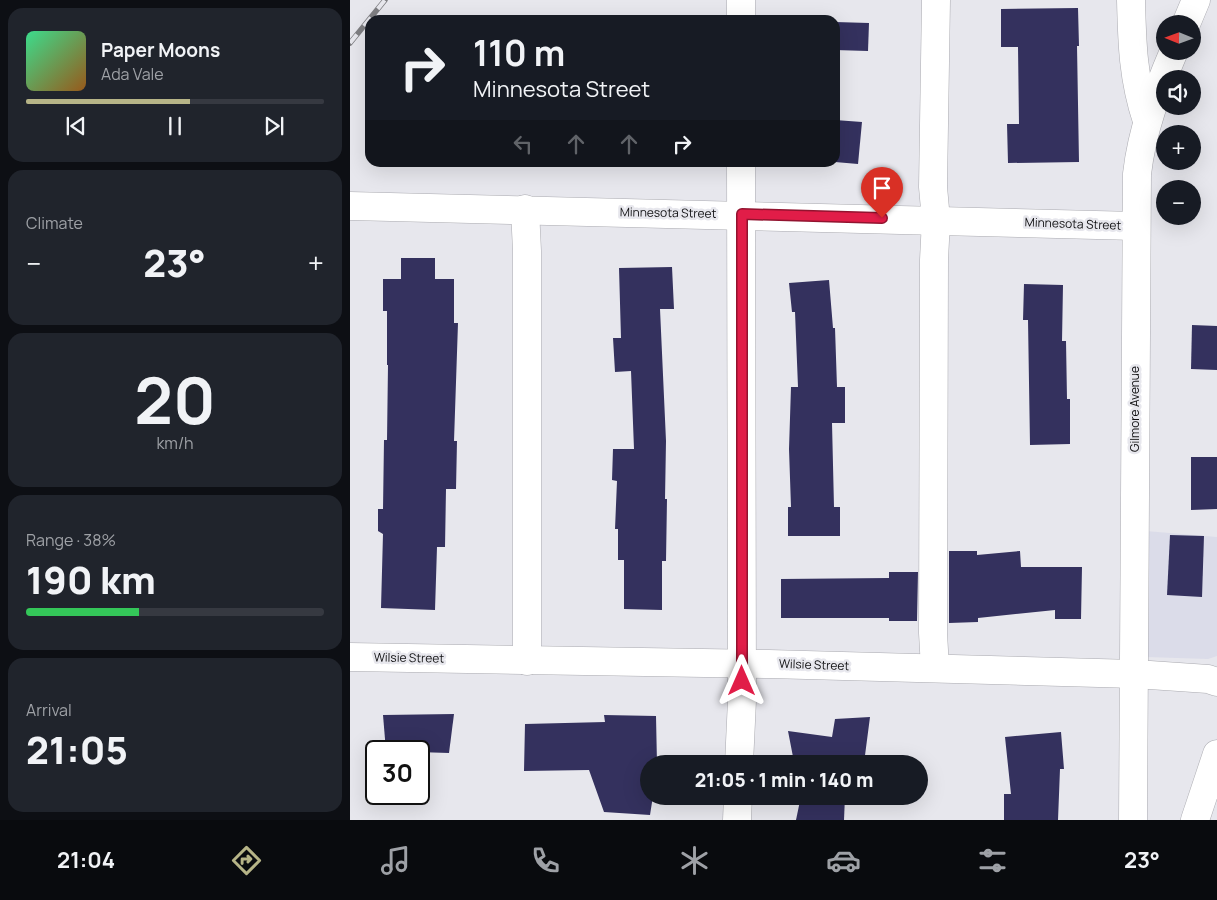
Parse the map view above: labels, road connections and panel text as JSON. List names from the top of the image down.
{
  "streets": {
    "street": ["Minnesota Street", "Gilmore Avenue", "Wilsie Street"]
  },
  "crossings": [
    ["Minnesota Street", "Gilmore Avenue"],
    ["Gilmore Avenue", "Wilsie Street"]
  ],
  "north": "left",
  "page": {
    "map_buttons": ["+", "−"],
    "turn": ["110 m", "Minnesota Street"],
    "song": ["Paper Moons", "Ada Vale"],
    "tile": [
      "Climate",
      ["20", "km/h"],
      ["Range · 38%", "190 km"],
      ["Arrival", "21:05"]
    ],
    "heat": ["−", "23°", "+"],
    "limit": "30",
    "trip": "21:05 · 1 min · 140 m",
    "tabs": ["21:04", "23°"]
  }
}
